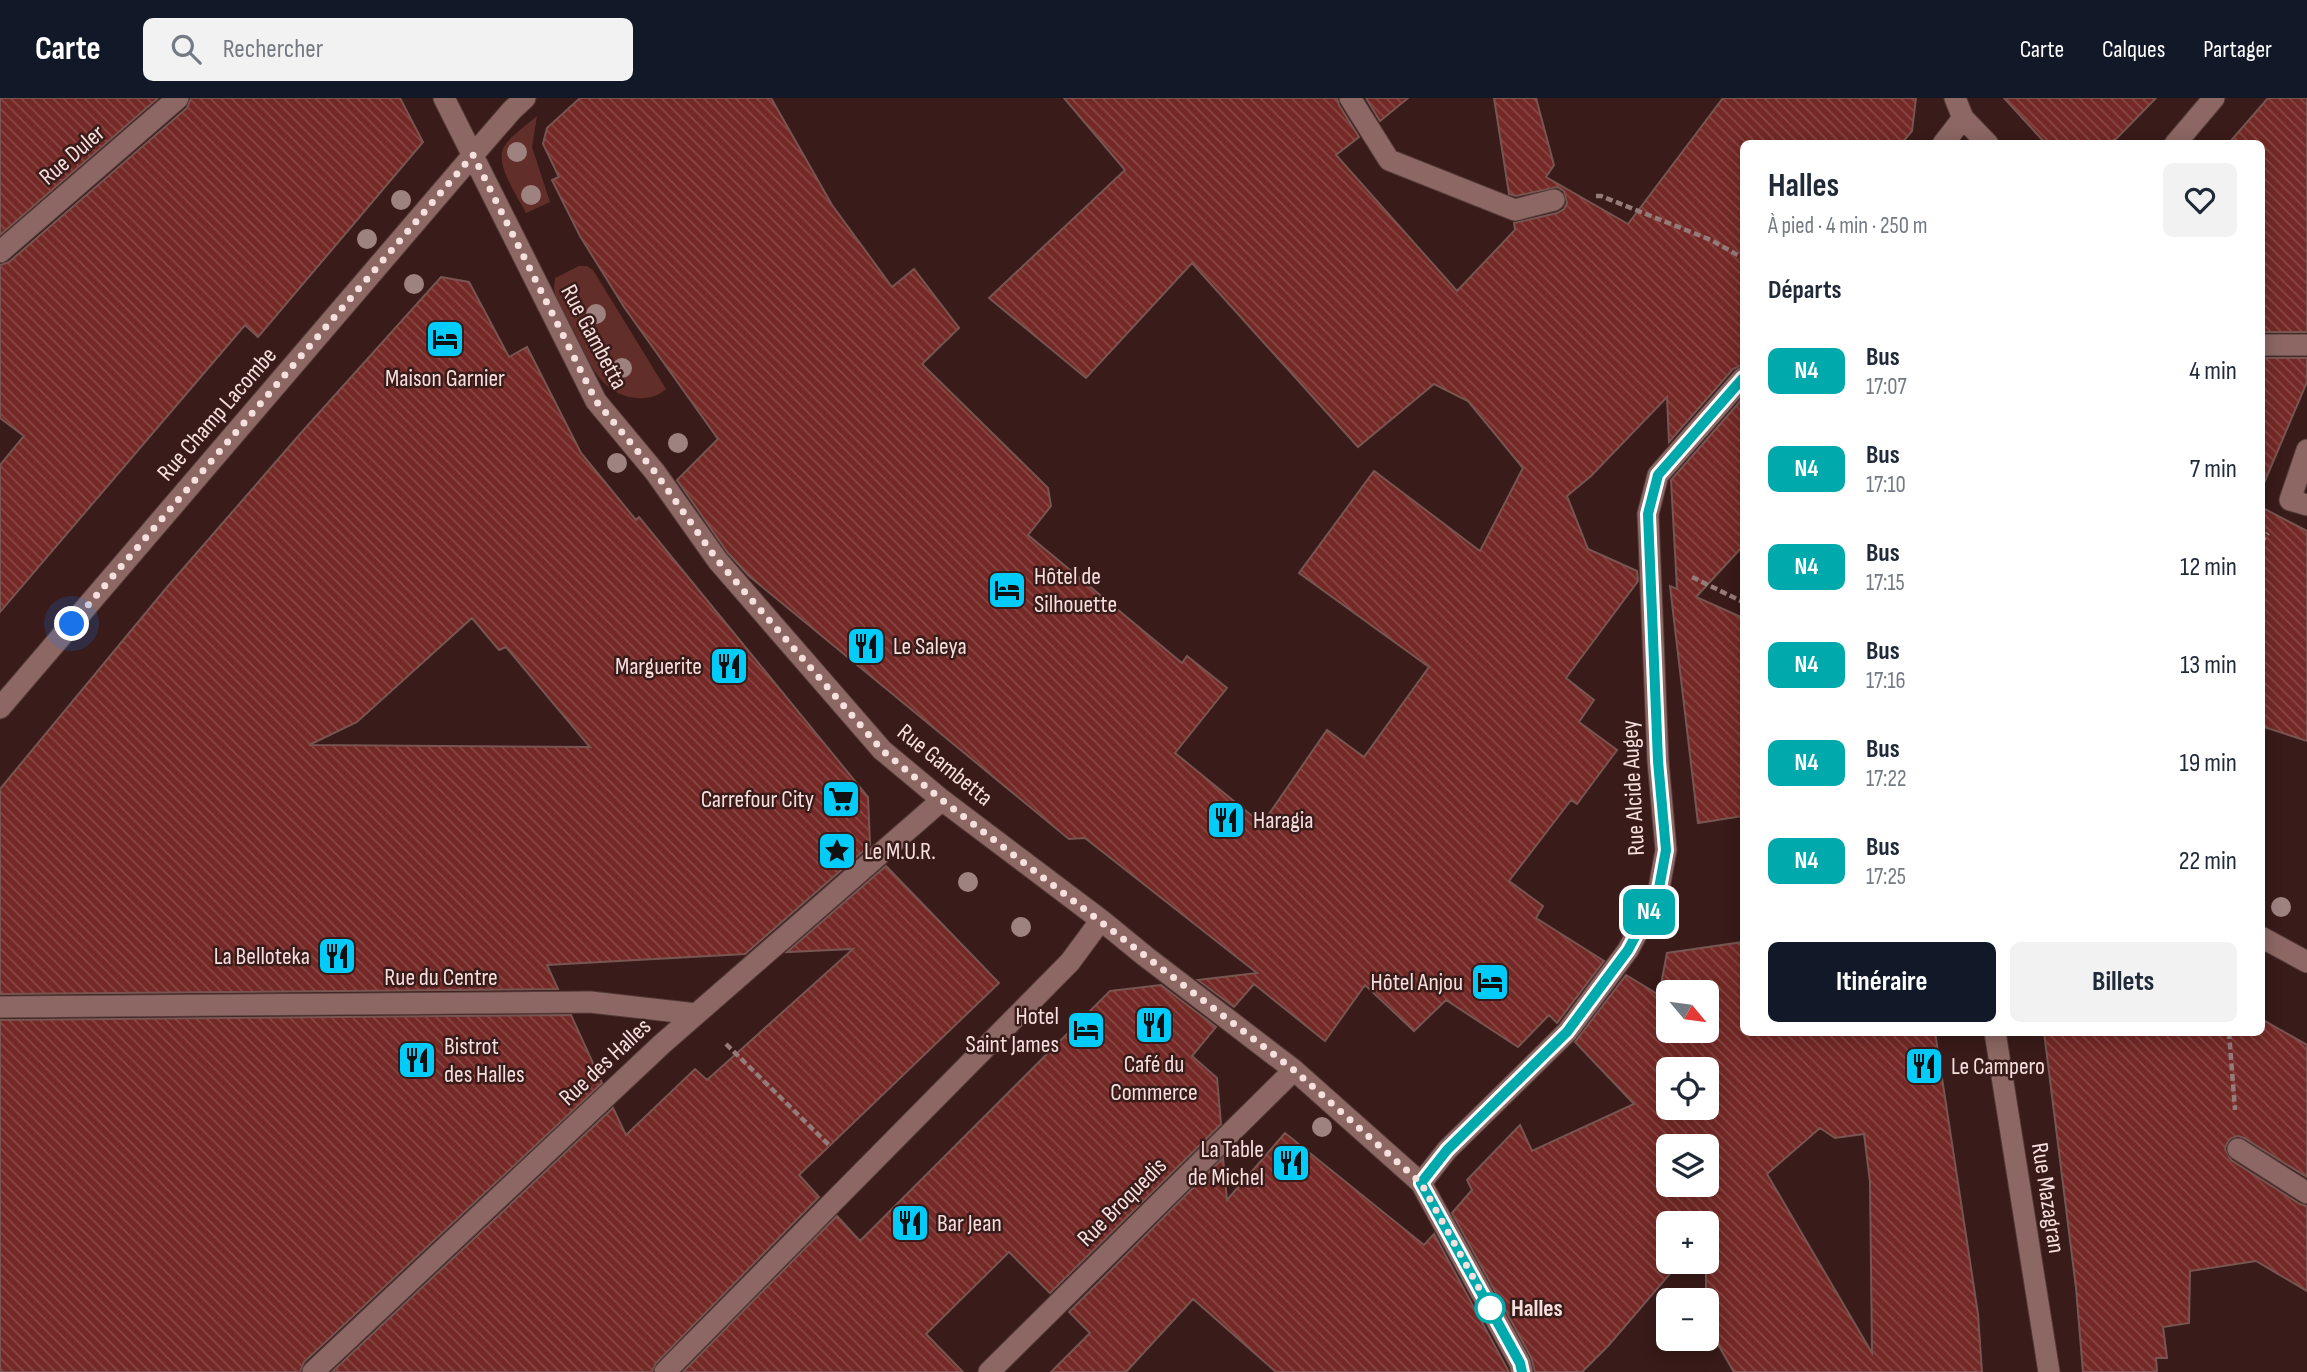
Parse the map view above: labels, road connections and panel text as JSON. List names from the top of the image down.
{
  "streets": {
    "street": [
      "Rue Duler",
      "Rue Gambetta",
      "Rue Champ Lacombe",
      "Rue Alcide Augey",
      "Rue du Centre",
      "Rue des Halles",
      "Rue Mazagran",
      "Rue Broquedis"
    ]
  },
  "crossings": [
    ["Rue Gambetta", "Rue Champ Lacombe"],
    ["Rue Gambetta", "Rue Alcide Augey"],
    ["Rue Gambetta", "Rue des Halles"],
    ["Rue Gambetta", "Rue Broquedis"],
    ["Rue du Centre", "Rue des Halles"]
  ],
  "places": {
    "hotel": [
      "Maison Garnier",
      "Hôtel de Silhouette",
      "Hôtel Anjou",
      "Hotel Saint James"
    ],
    "restaurant": [
      "Le Saleya",
      "Marguerite",
      "Haragia",
      "La Belloteka",
      "Café du Commerce",
      "Bistrot des Halles",
      "Le Campero",
      "La Table de Michel",
      "Bar Jean"
    ],
    "supermarket": ["Carrefour City"],
    "place": ["Le M.U.R."],
    "other": ["Halles"]
  },
  "lines": ["bus line N4"],
  "north": "bottom right",
  "page": {
    "header": "Carte",
    "search": "Rechercher",
    "nav": ["Carte", "Calques", "Partager"],
    "on_map": "N4",
    "heading": [
      ["Halles", "À pied · 4 min · 250 m"],
      "Départs"
    ],
    "list": [
      {
        "mark": "N4",
        "name": "Bus",
        "note": "17:07",
        "value": "4 min"
      },
      {
        "mark": "N4",
        "name": "Bus",
        "note": "17:10",
        "value": "7 min"
      },
      {
        "mark": "N4",
        "name": "Bus",
        "note": "17:15",
        "value": "12 min"
      },
      {
        "mark": "N4",
        "name": "Bus",
        "note": "17:16",
        "value": "13 min"
      },
      {
        "mark": "N4",
        "name": "Bus",
        "note": "17:22",
        "value": "19 min"
      },
      {
        "mark": "N4",
        "name": "Bus",
        "note": "17:25",
        "value": "22 min"
      }
    ],
    "buttons": ["Itinéraire", "Billets"],
    "map_buttons": ["+", "−"]
  }
}
